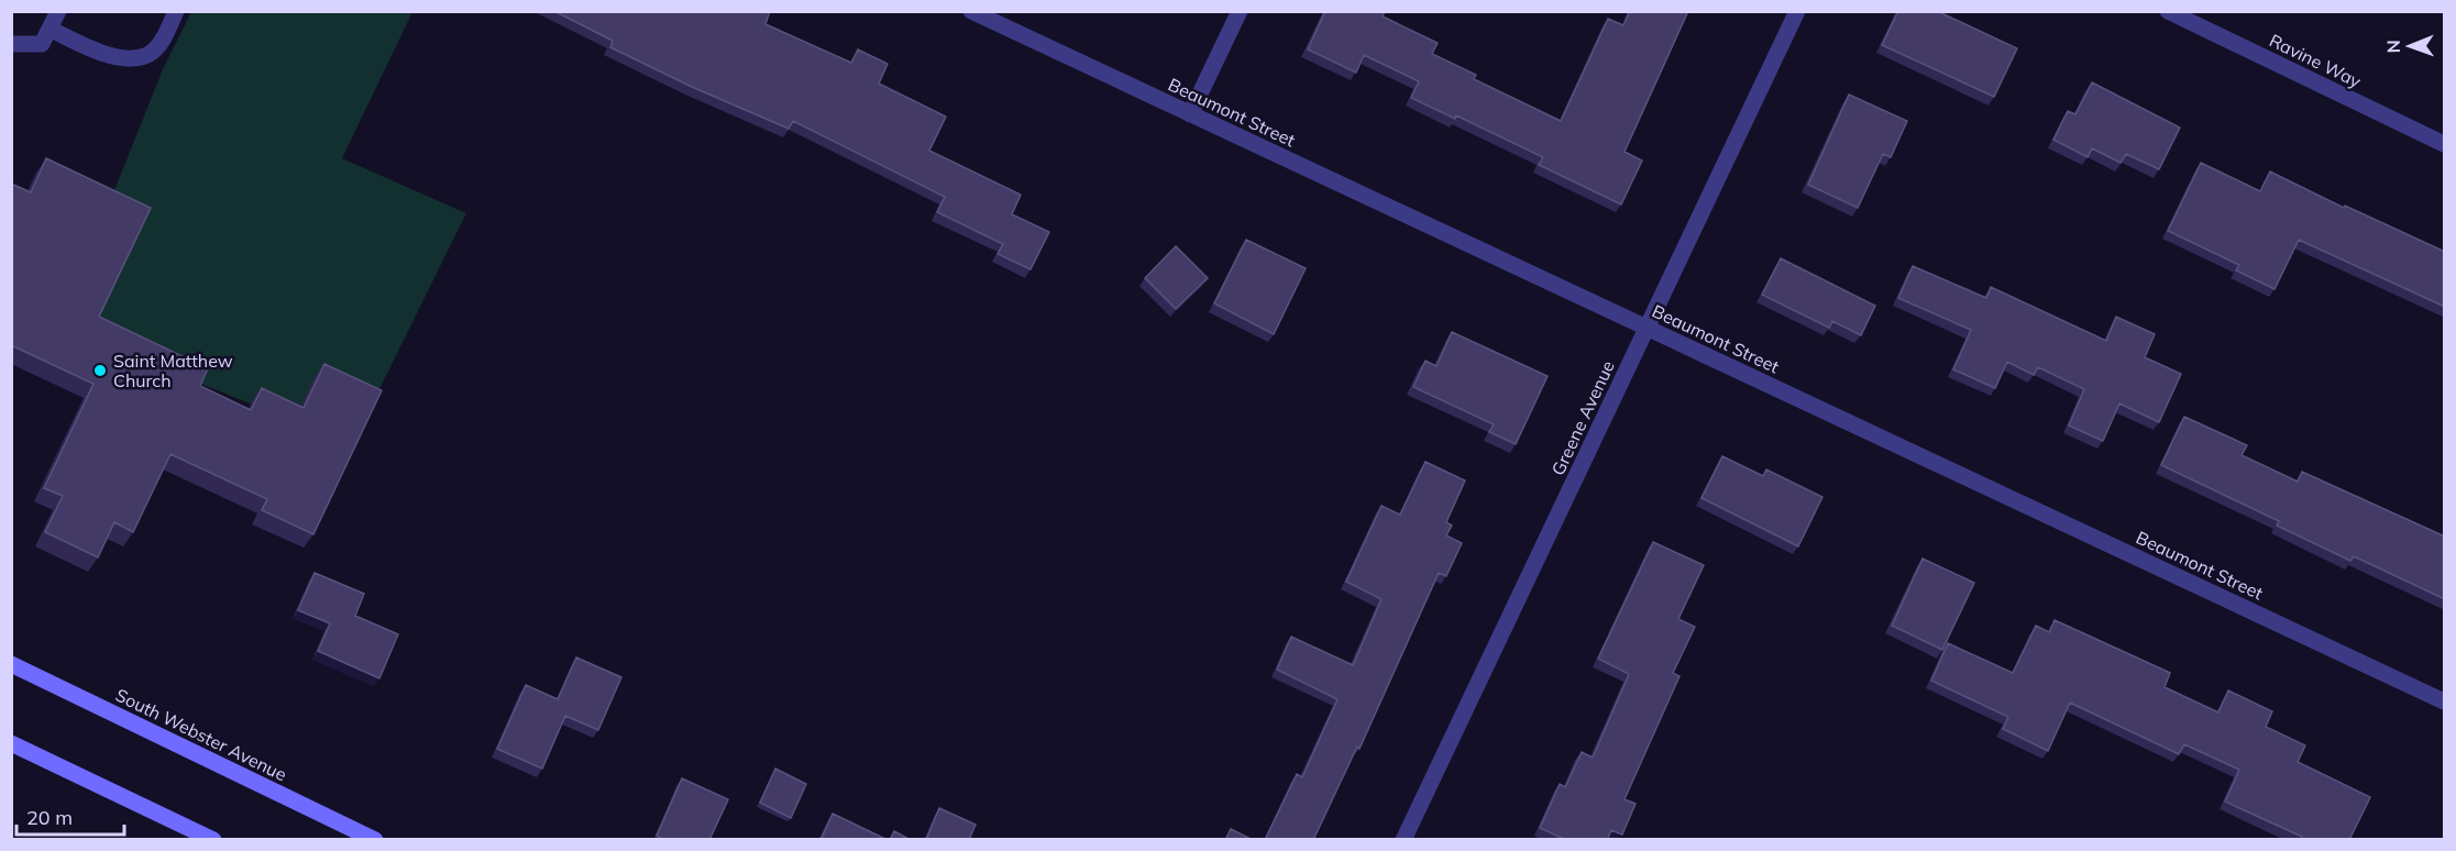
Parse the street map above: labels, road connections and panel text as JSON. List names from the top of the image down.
{
  "streets": {
    "main road": ["South Webster Avenue"],
    "street": ["Ravine Way", "Beaumont Street", "Greene Avenue"]
  },
  "crossings": [
    ["Beaumont Street", "Greene Avenue"]
  ],
  "places": ["Saint Matthew Church"],
  "scale_bar": "20 m",
  "north": "left"
}
